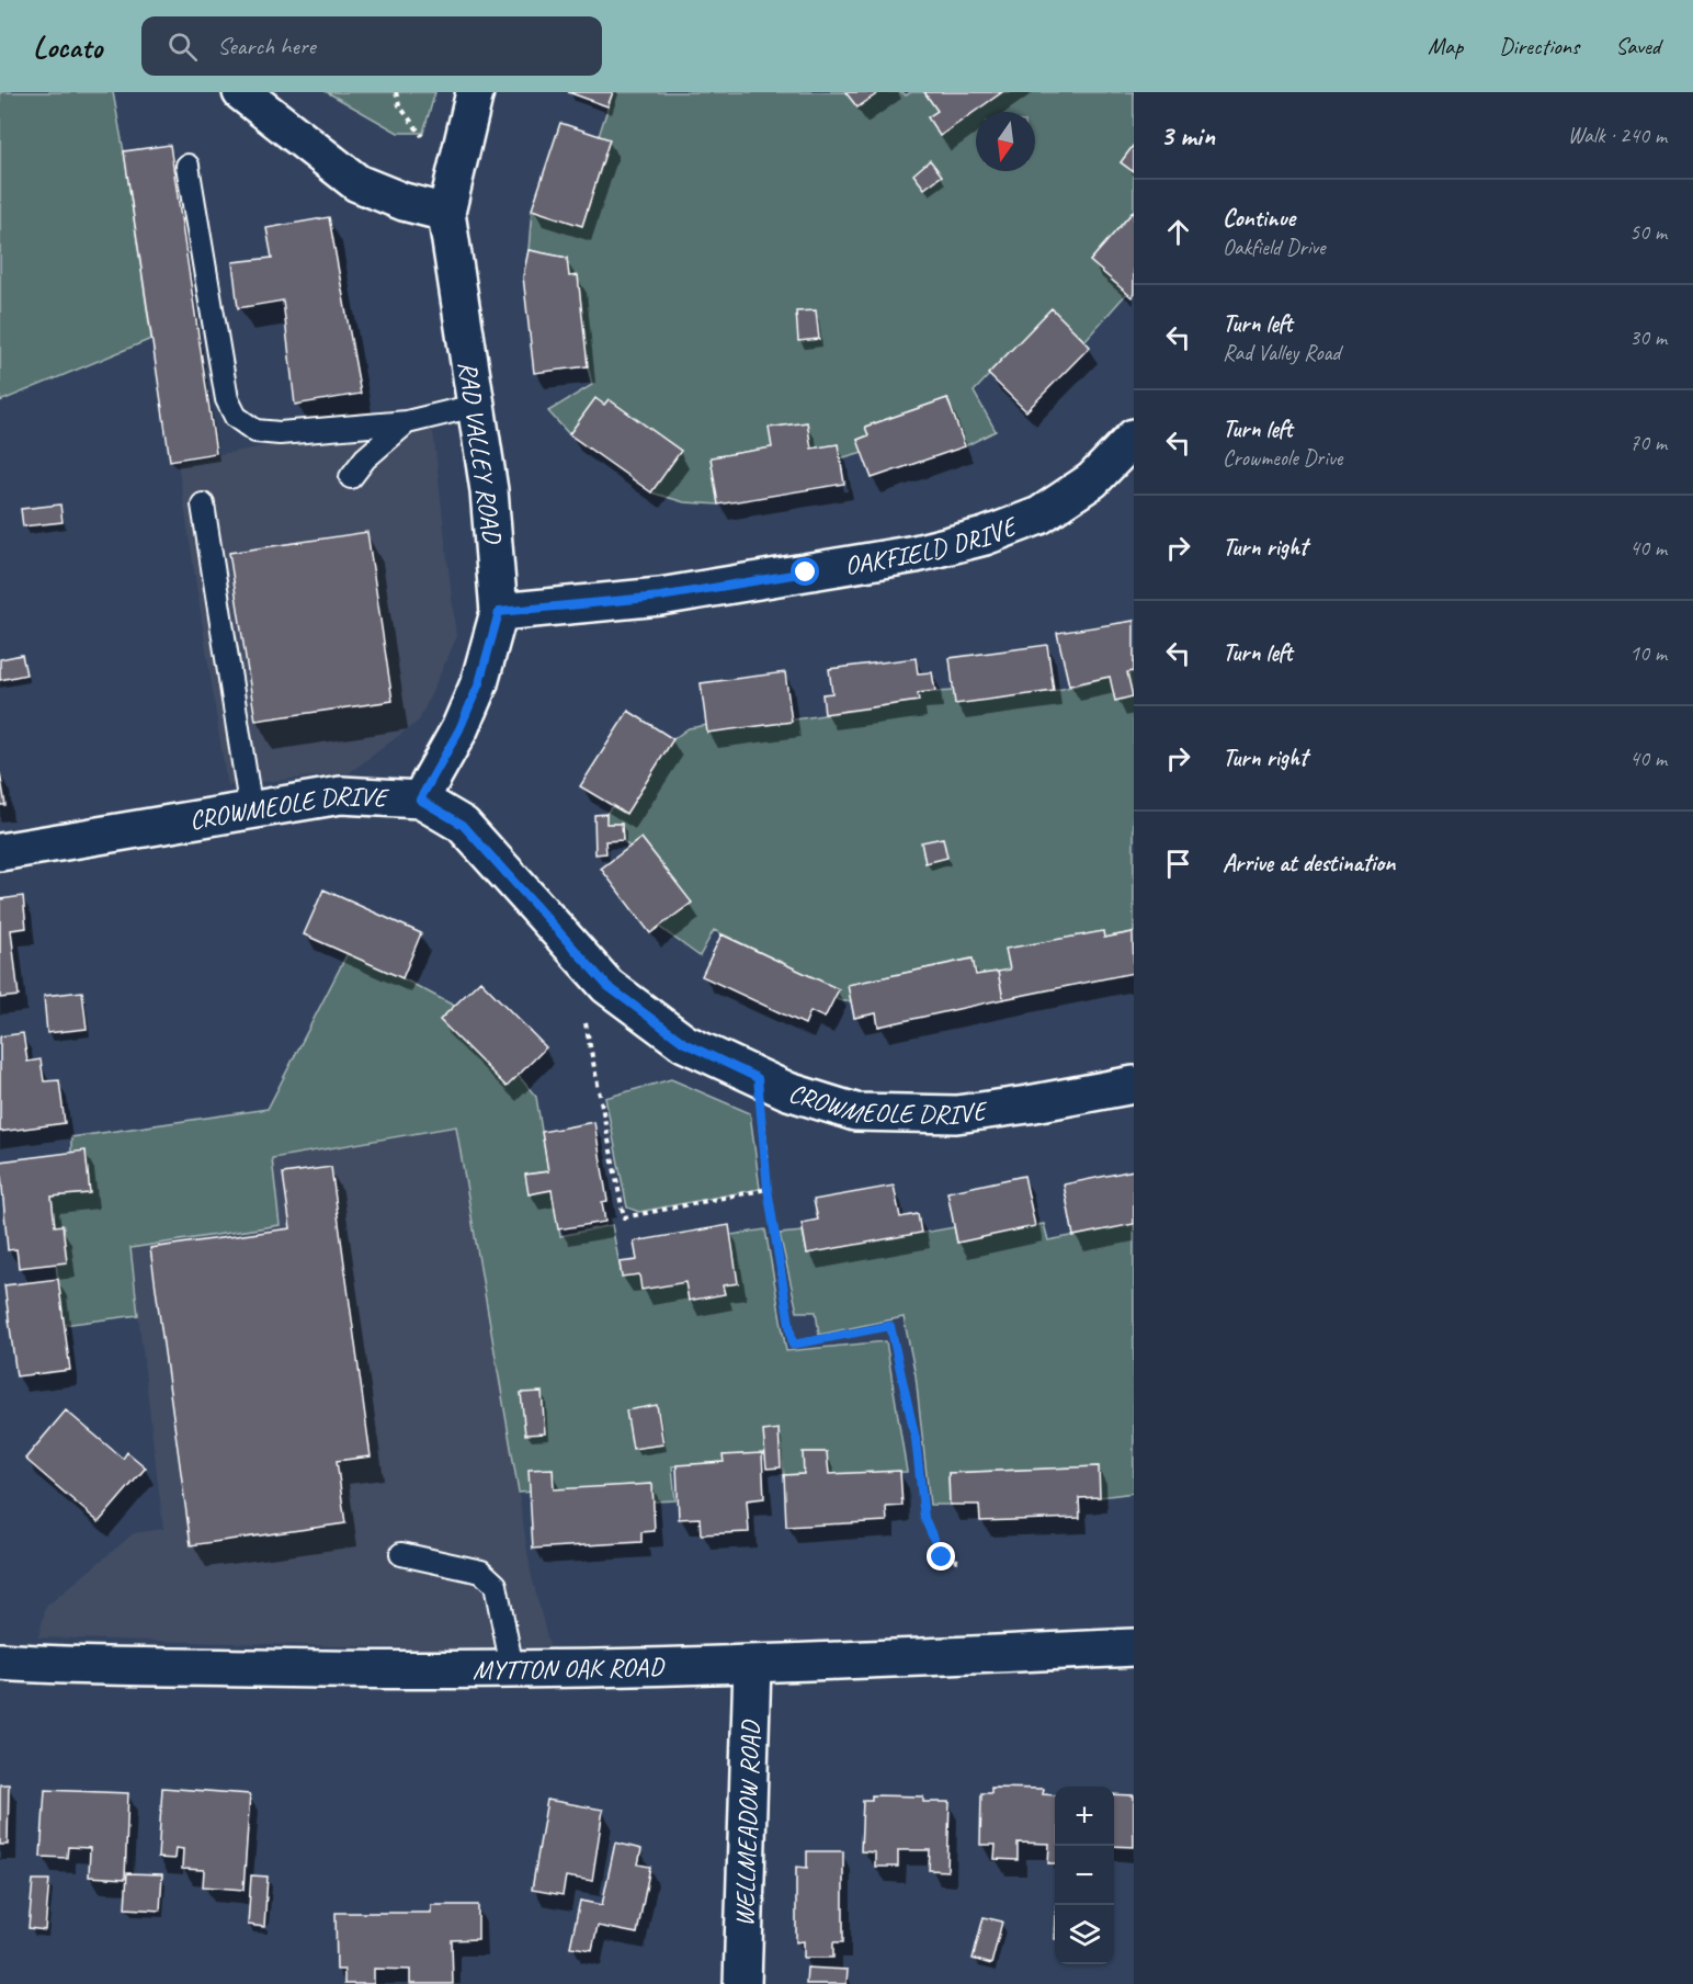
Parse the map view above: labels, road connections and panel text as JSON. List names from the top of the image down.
{
  "streets": {
    "street": [
      "RAD VALLEY ROAD",
      "OAKFIELD DRIVE",
      "CROWMEOLE DRIVE",
      "MYTTON OAK ROAD",
      "WELLMEADOW ROAD"
    ]
  },
  "crossings": [
    ["RAD VALLEY ROAD", "OAKFIELD DRIVE"],
    ["RAD VALLEY ROAD", "CROWMEOLE DRIVE"],
    ["MYTTON OAK ROAD", "WELLMEADOW ROAD"]
  ],
  "north": "bottom",
  "page": {
    "header": "Locato",
    "search": "Search here",
    "nav": ["Map", "Directions", "Saved"],
    "heading": ["3 min", "Walk · 240 m"],
    "list": [
      ["Continue", "Oakfield Drive", "50 m"],
      ["Turn left", "Rad Valley Road", "30 m"],
      ["Turn left", "Crowmeole Drive", "70 m"],
      ["Turn right", "40 m"],
      ["Turn left", "10 m"],
      ["Turn right", "40 m"],
      "Arrive at destination"
    ],
    "map_buttons": ["+", "−"]
  }
}
